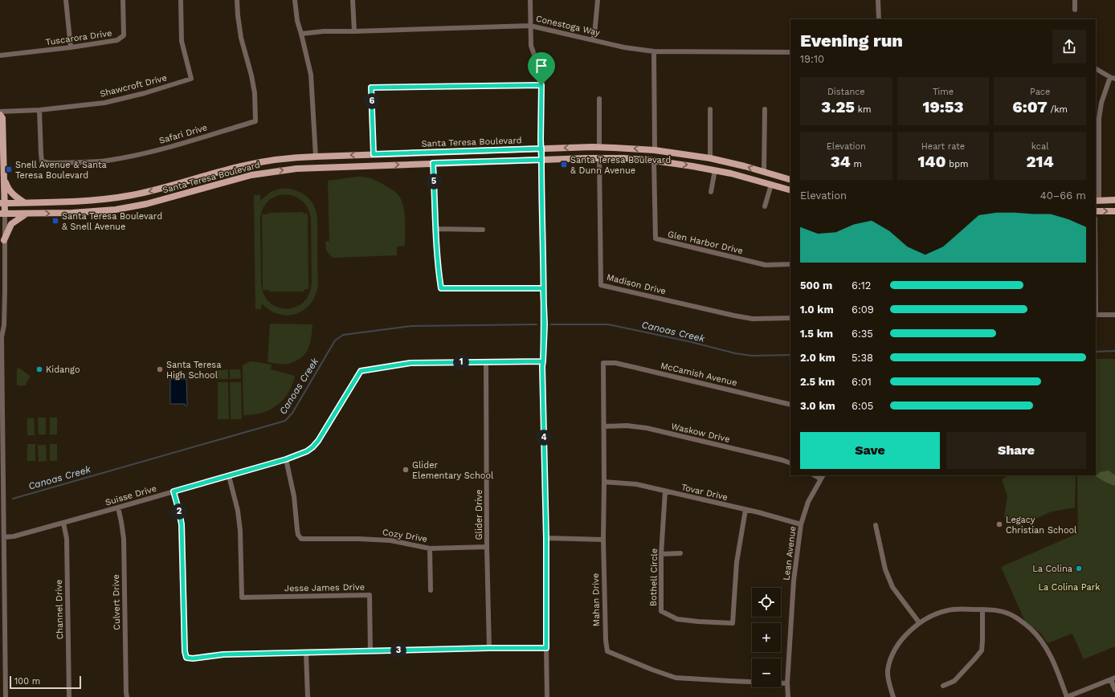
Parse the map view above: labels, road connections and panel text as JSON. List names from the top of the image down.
{
  "streets": {
    "main road": ["Santa Teresa Boulevard"],
    "street": [
      "Conestoga Way",
      "Tuscarora Drive",
      "Shawcroft Drive",
      "Safari Drive",
      "Glen Harbor Drive",
      "Madison Drive",
      "McCamish Avenue",
      "Waskow Drive",
      "Tovar Drive",
      "Suisse Drive",
      "Glider Drive",
      "Cozy Drive",
      "Lean Avenue",
      "Bothell Circle",
      "Jesse James Drive",
      "Mahan Drive",
      "Culvert Drive",
      "Channel Drive"
    ]
  },
  "crossings": [
    ["Shawcroft Drive", "Safari Drive"],
    ["Santa Teresa Boulevard", "Glen Harbor Drive"],
    ["Santa Teresa Boulevard", "Madison Drive"],
    ["McCamish Avenue", "Mahan Drive"],
    ["Waskow Drive", "Mahan Drive"],
    ["Tovar Drive", "Lean Avenue"],
    ["Tovar Drive", "Bothell Circle"],
    ["Tovar Drive", "Mahan Drive"],
    ["Suisse Drive", "Glider Drive"],
    ["Suisse Drive", "Cozy Drive"],
    ["Suisse Drive", "Jesse James Drive"],
    ["Suisse Drive", "Culvert Drive"],
    ["Suisse Drive", "Channel Drive"],
    ["Glider Drive", "Cozy Drive"],
    ["Lean Avenue", "Mahan Drive"]
  ],
  "water": ["Canoas Creek"],
  "parks": ["La Colina Park"],
  "places": {
    "transit": ["Santa Teresa Boulevard & Dunn Avenue", "Snell Avenue & Santa Teresa Boulevard", "Santa Teresa Boulevard & Snell Avenue"],
    "other": [
      "Kidango",
      "Santa Teresa High School",
      "Glider Elementary School",
      "Legacy Christian School",
      "La Colina"
    ]
  },
  "scale_bar": "100 m",
  "page": {
    "heading": ["Evening run", "19:10"],
    "stats": [
      ["Distance", "3.25 km"],
      ["Time", "19:53"],
      ["Pace", "6:07 /km"],
      ["Elevation", "34 m"],
      ["Heart rate", "140 bpm"],
      ["kcal", "214"]
    ],
    "pins": [
      "6",
      "5",
      "1",
      "4",
      "2",
      "3"
    ],
    "chart": ["Elevation", "40–66 m"],
    "list": [
      {
        "name": "500 m",
        "note": "6:12"
      },
      {
        "name": "1.0 km",
        "note": "6:09"
      },
      {
        "name": "1.5 km",
        "note": "6:35"
      },
      {
        "name": "2.0 km",
        "note": "5:38"
      },
      {
        "name": "2.5 km",
        "note": "6:01"
      },
      {
        "name": "3.0 km",
        "note": "6:05"
      }
    ],
    "buttons": ["Save", "Share"],
    "map_buttons": ["+", "−"],
    "scale": "100 m"
  }
}
